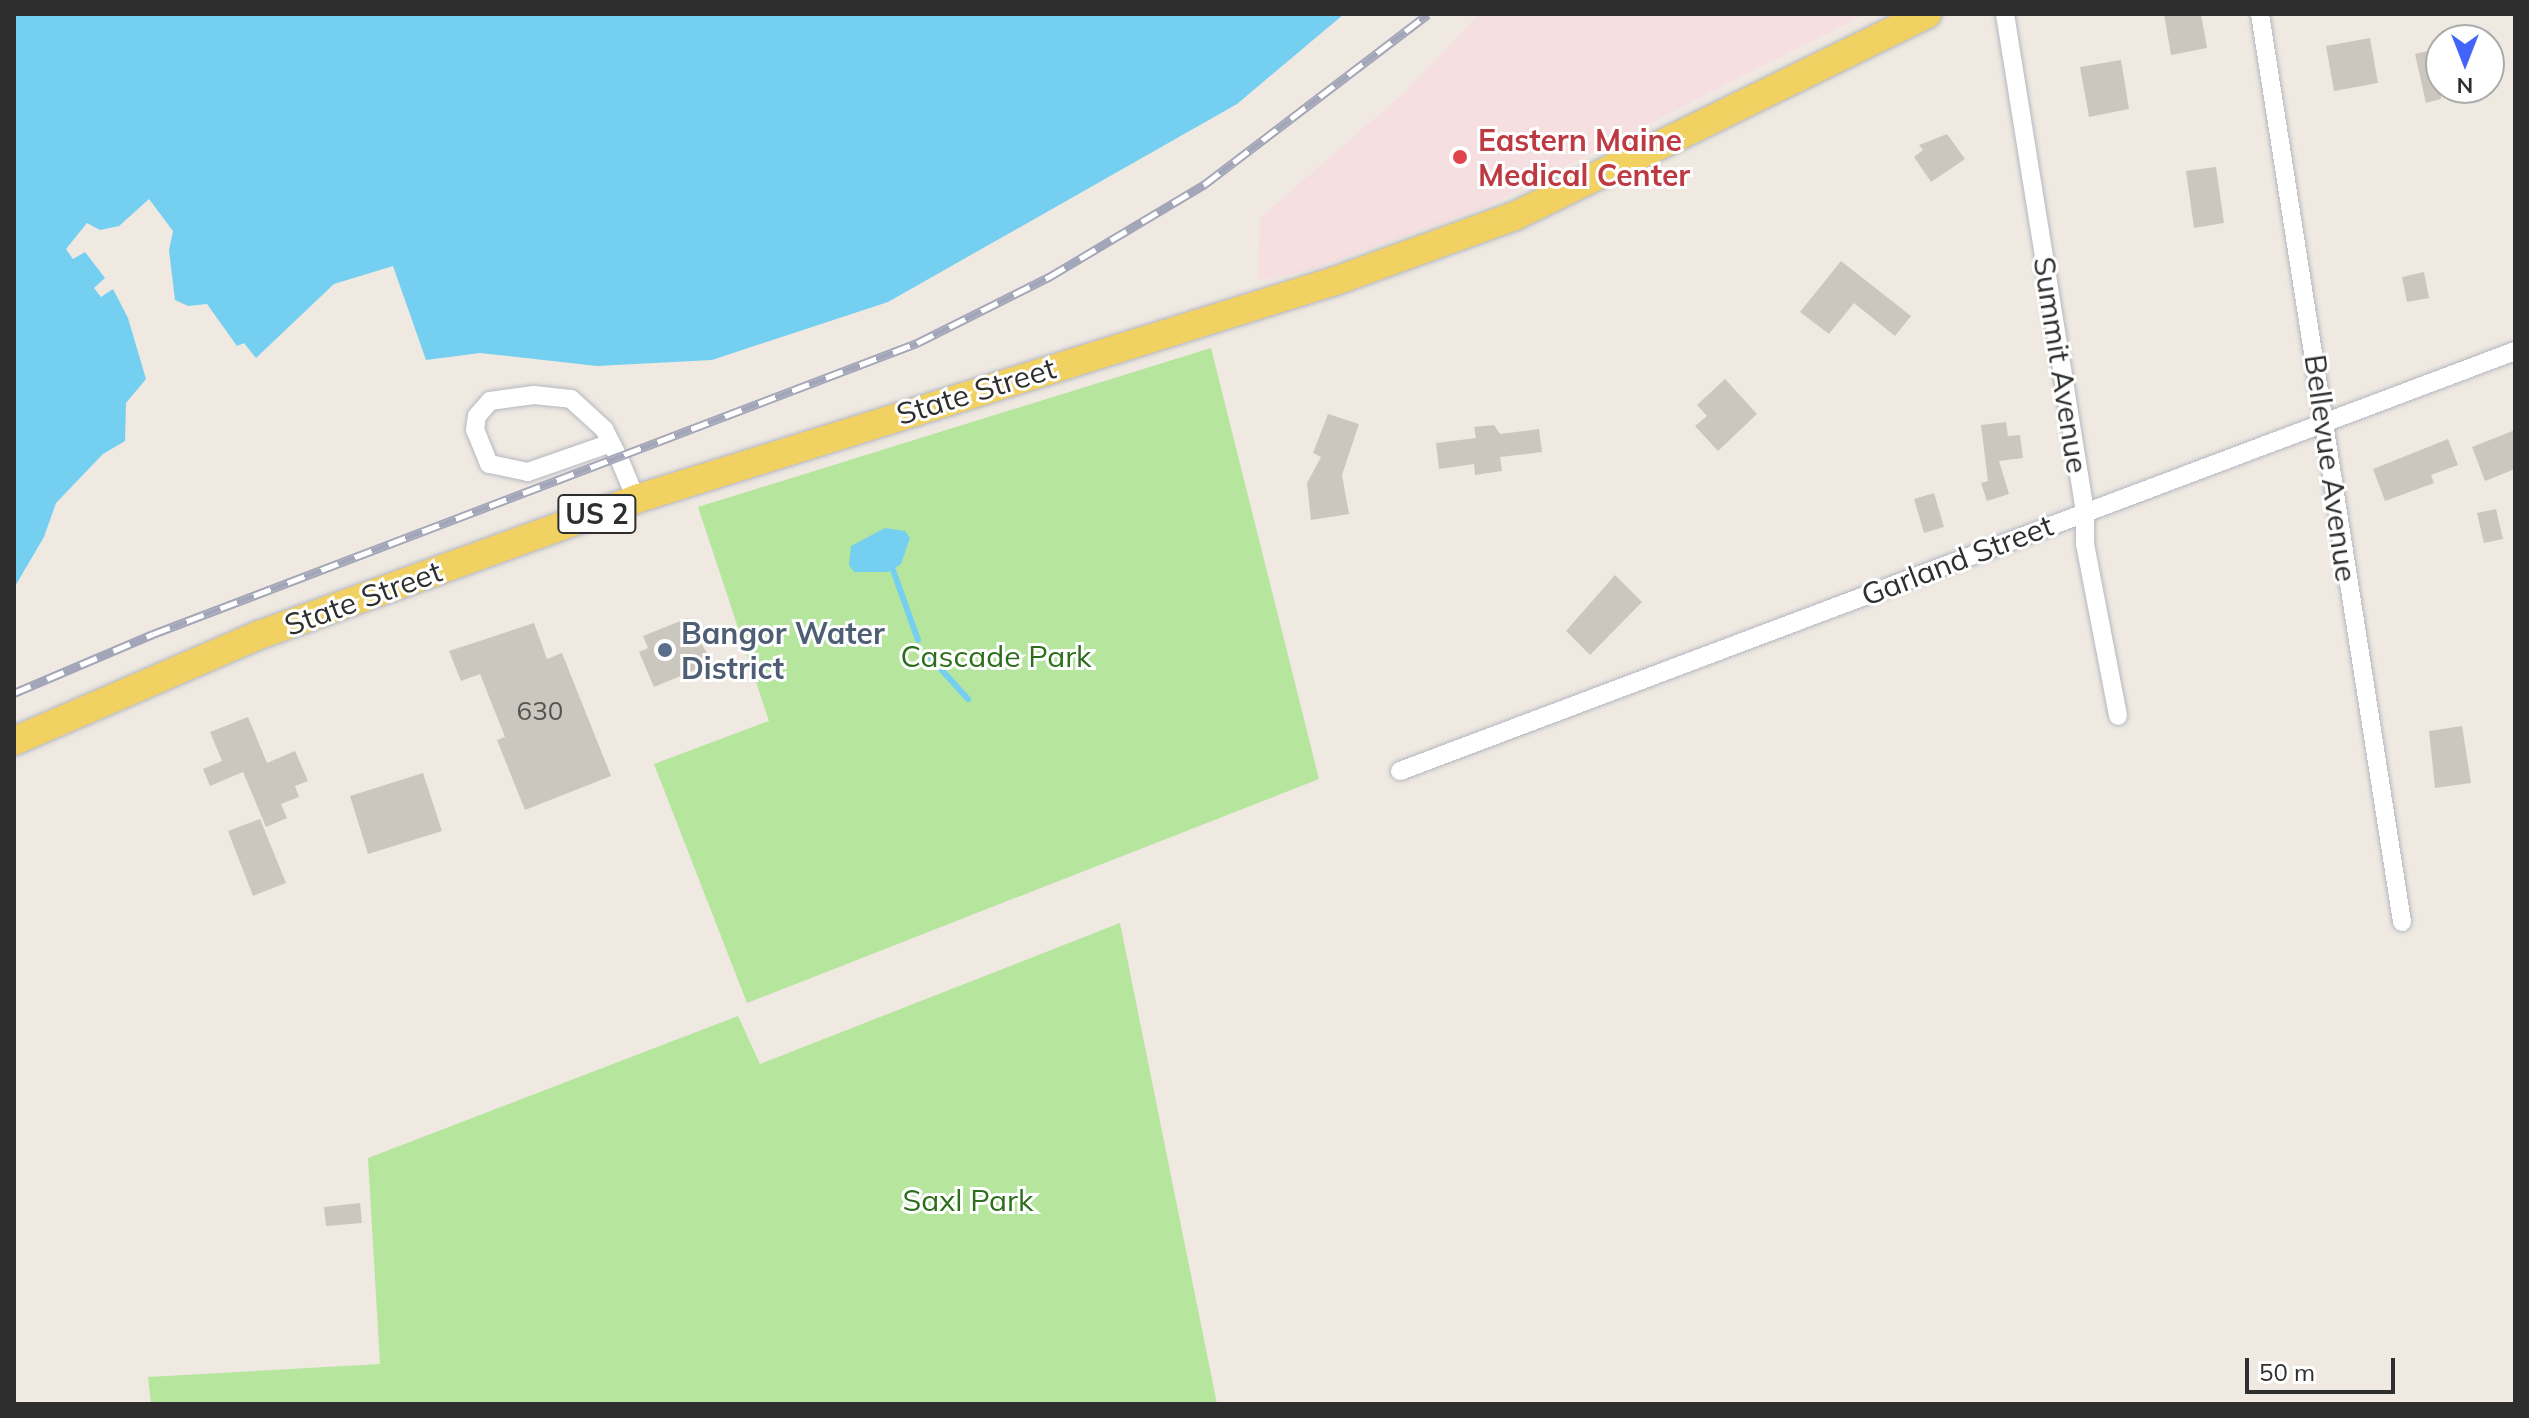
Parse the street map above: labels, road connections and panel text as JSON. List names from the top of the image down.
{
  "streets": {
    "main road": ["State Street", "US 2"],
    "street": ["Summit Avenue", "Bellevue Avenue", "Garland Street"]
  },
  "crossings": [
    ["Summit Avenue", "Garland Street"],
    ["Bellevue Avenue", "Garland Street"]
  ],
  "parks": ["Cascade Park", "Saxl Park"],
  "places": ["Eastern Maine Medical Center", "Bangor Water District"],
  "house_numbers": ["630"],
  "scale_bar": "50 m",
  "north": "bottom"
}
